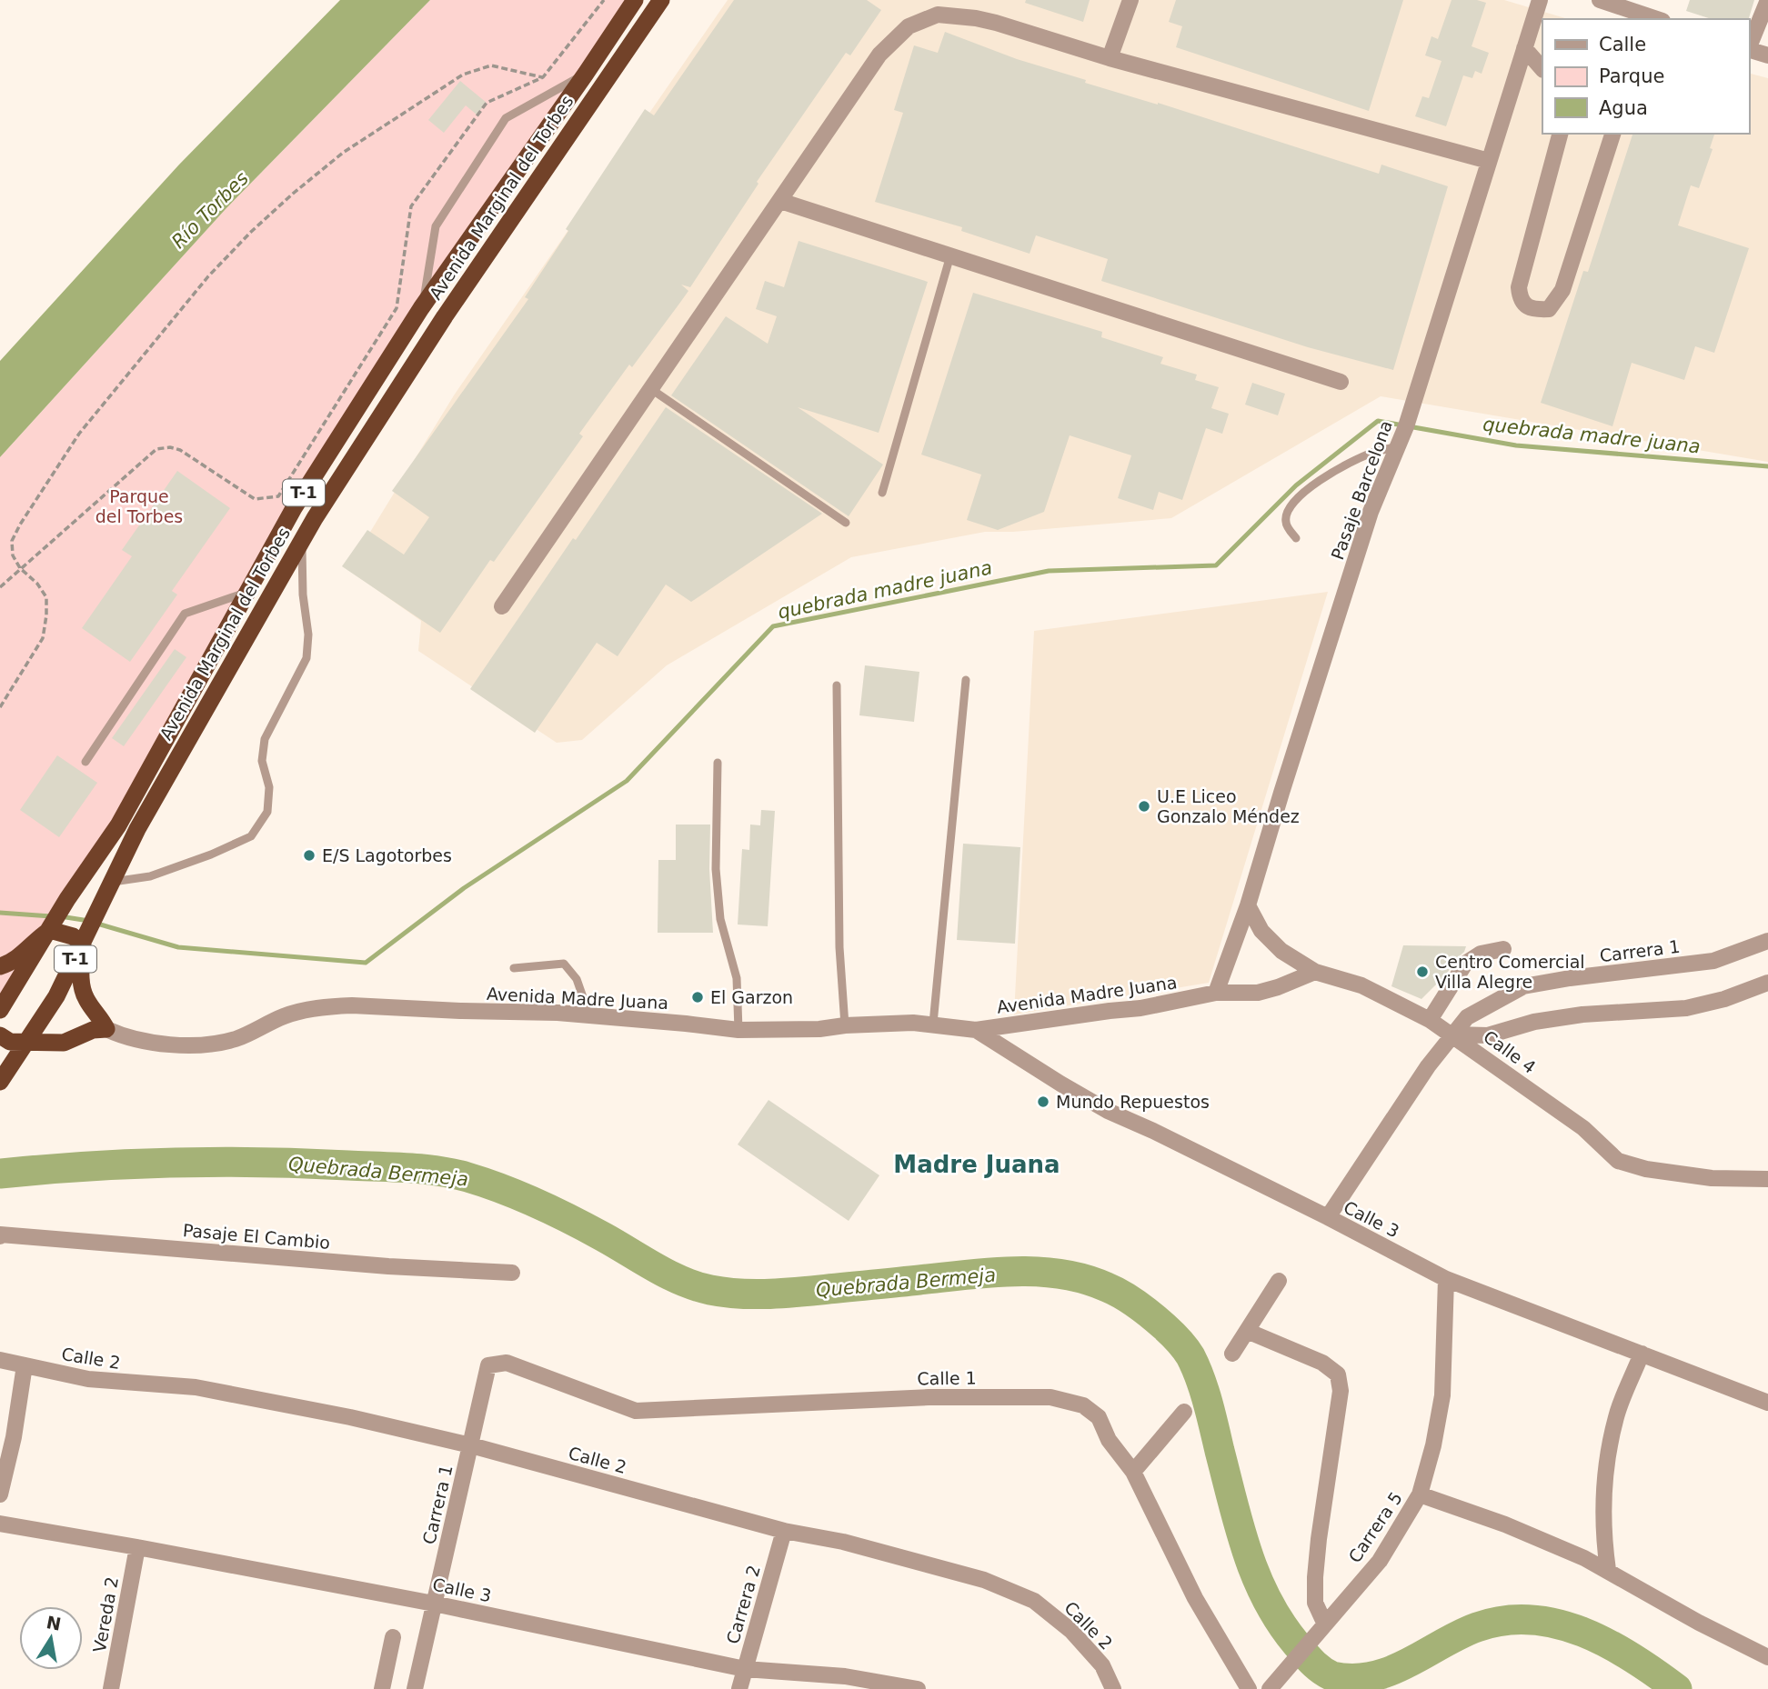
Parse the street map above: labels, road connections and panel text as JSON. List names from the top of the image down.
{
  "streets": {
    "highway": ["Avenida Marginal del Torbes", "T-1"],
    "street": [
      "Pasaje Barcelona",
      "Carrera 1",
      "Avenida Madre Juana",
      "Calle 4",
      "Calle 3",
      "Pasaje El Cambio",
      "Calle 2",
      "Calle 1",
      "Carrera 5",
      "Carrera 2",
      "Vereda 2"
    ]
  },
  "crossings": [
    ["Pasaje Barcelona", "Avenida Madre Juana"],
    ["Pasaje Barcelona", "Calle 4"],
    ["Carrera 1", "Calle 4"],
    ["Carrera 1", "Calle 3"],
    ["Carrera 1", "Calle 2"],
    ["Carrera 1", "Calle 1"],
    ["Avenida Madre Juana", "Calle 4"],
    ["Avenida Madre Juana", "Calle 3"],
    ["Calle 3", "Carrera 5"],
    ["Calle 3", "Carrera 2"],
    ["Calle 3", "Vereda 2"],
    ["Calle 2", "Carrera 2"]
  ],
  "districts": ["Madre Juana"],
  "water": ["Río Torbes", "quebrada madre juana", "Quebrada Bermeja"],
  "parks": ["Parque del Torbes"],
  "places": [
    "U.E Liceo Gonzalo Méndez",
    "E/S Lagotorbes",
    "Centro Comercial Villa Alegre",
    "El Garzon",
    "Mundo Repuestos"
  ],
  "legend": ["Calle", "Parque", "Agua"],
  "north": "top"
}
